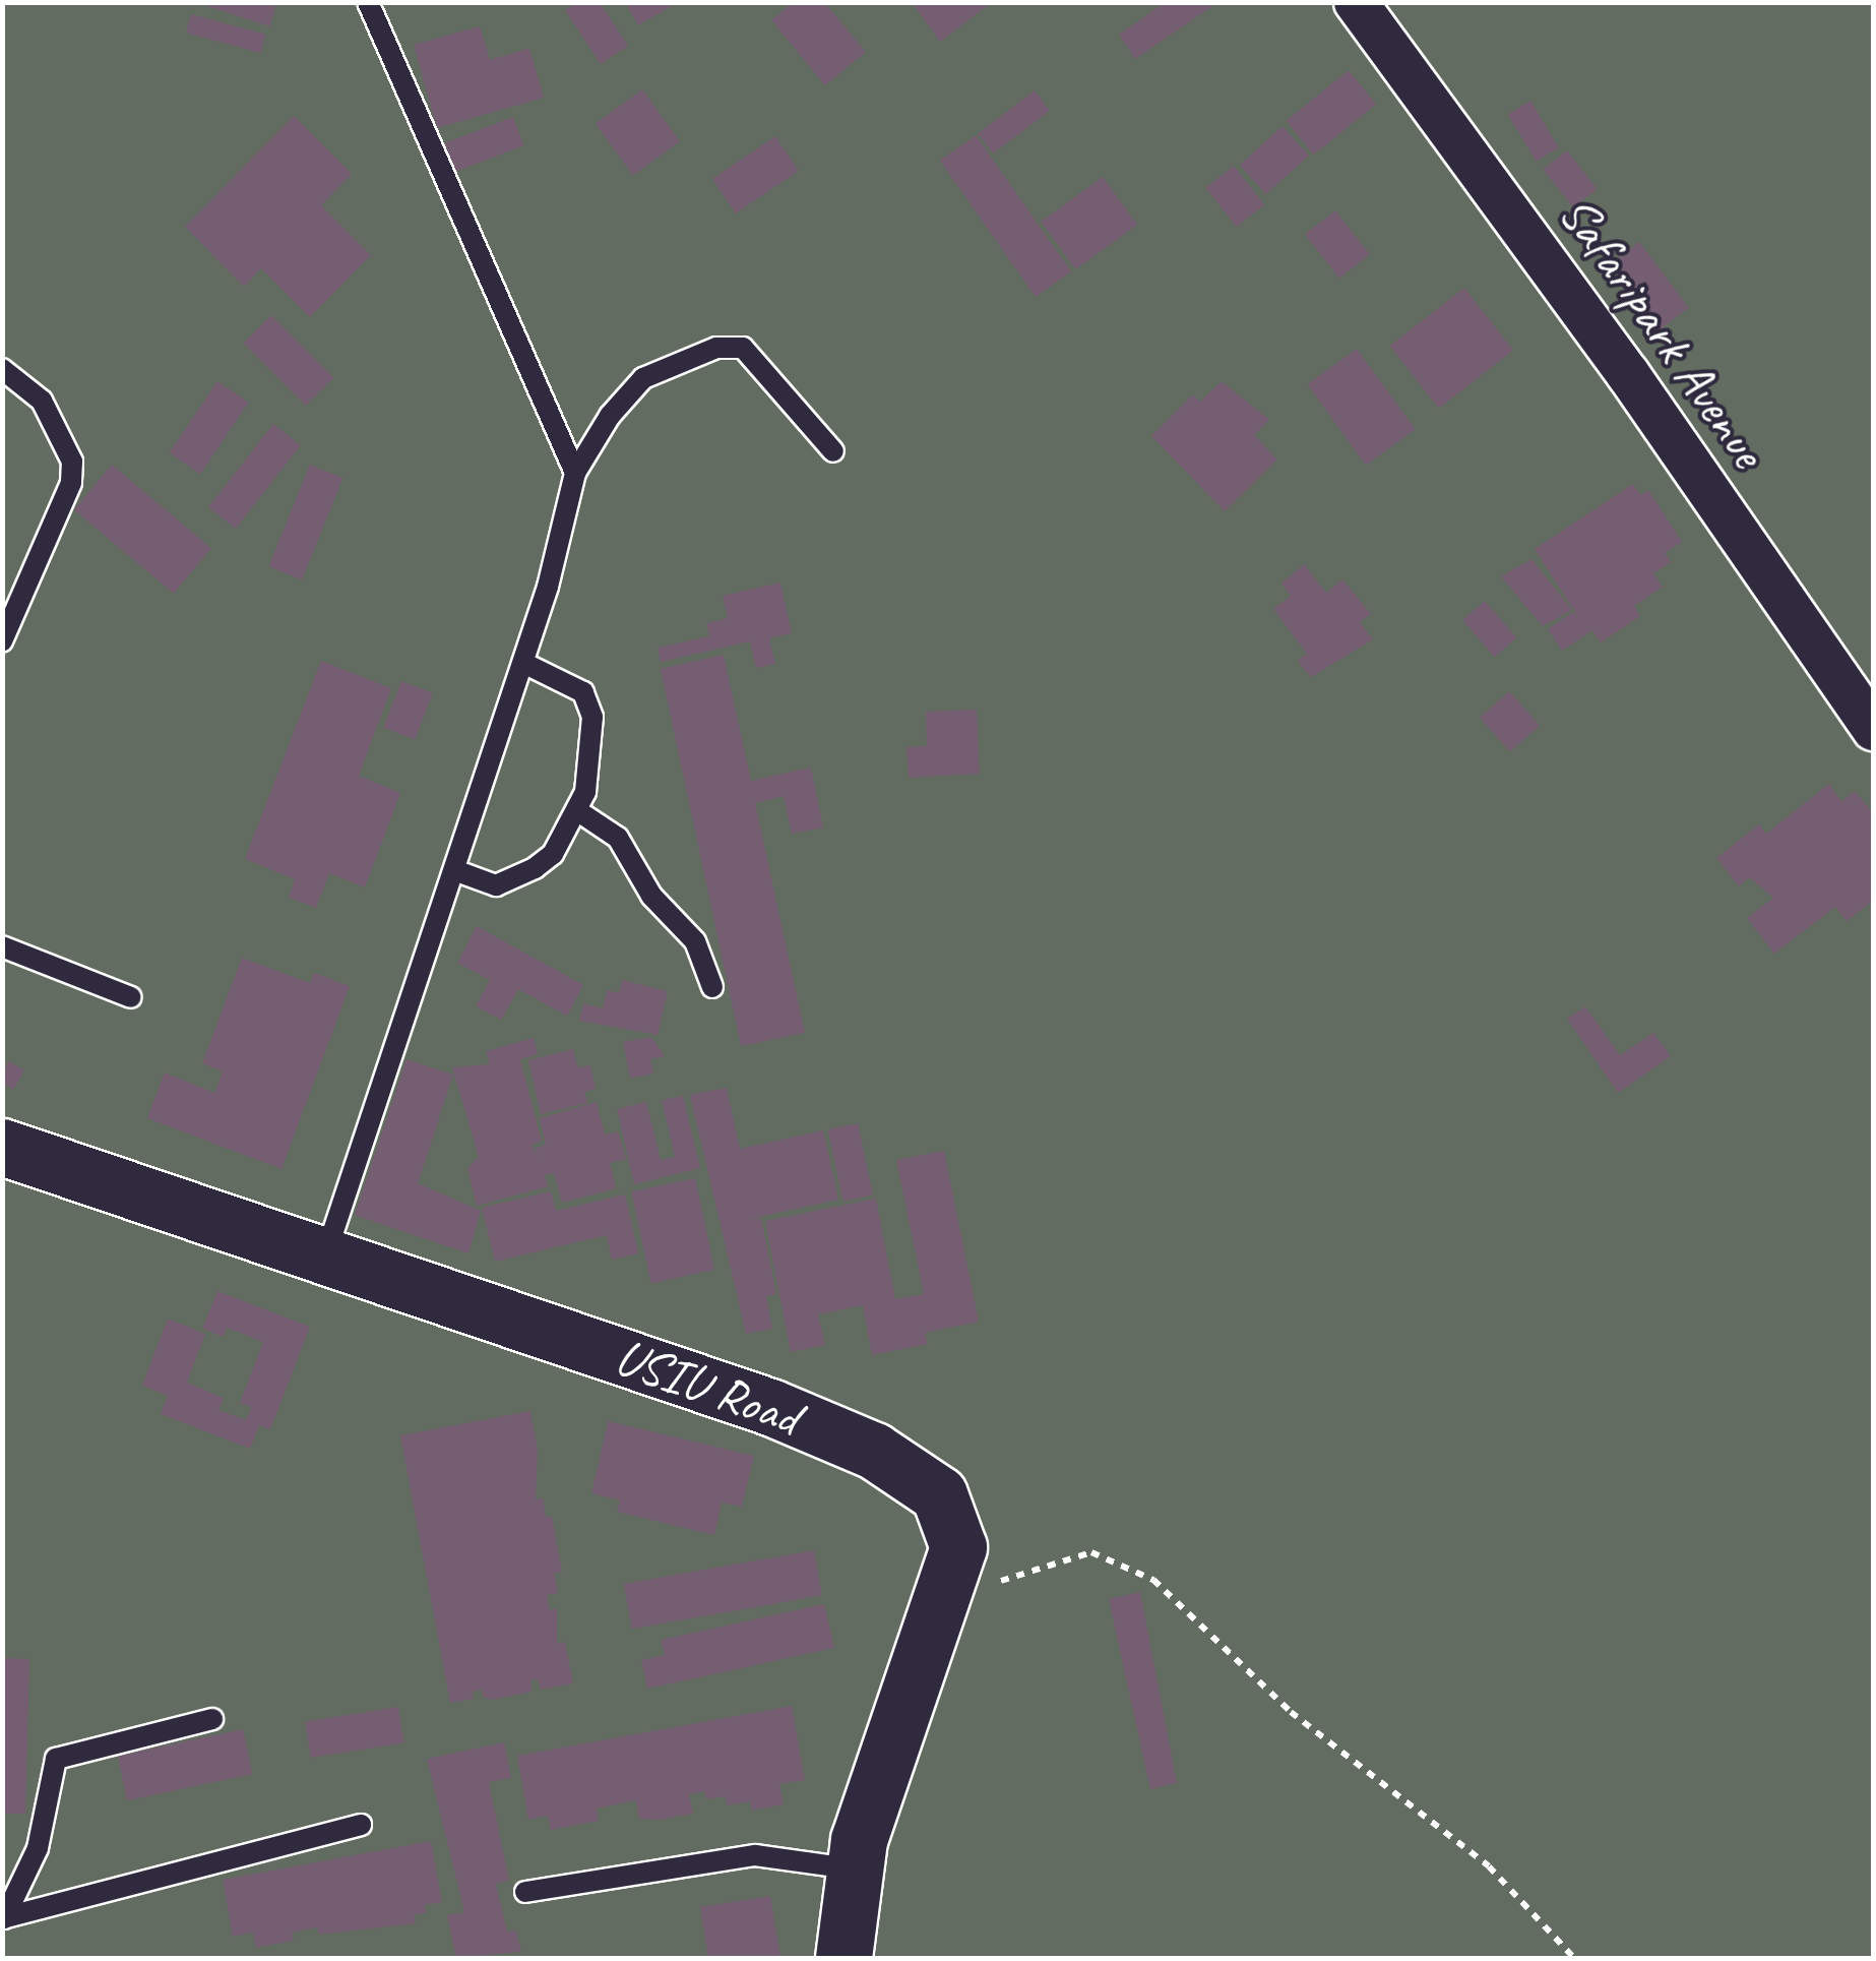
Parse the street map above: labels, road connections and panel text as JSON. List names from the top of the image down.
{
  "streets": {
    "street": ["Safaripark Avenue", "USIU Road"]
  }
}
